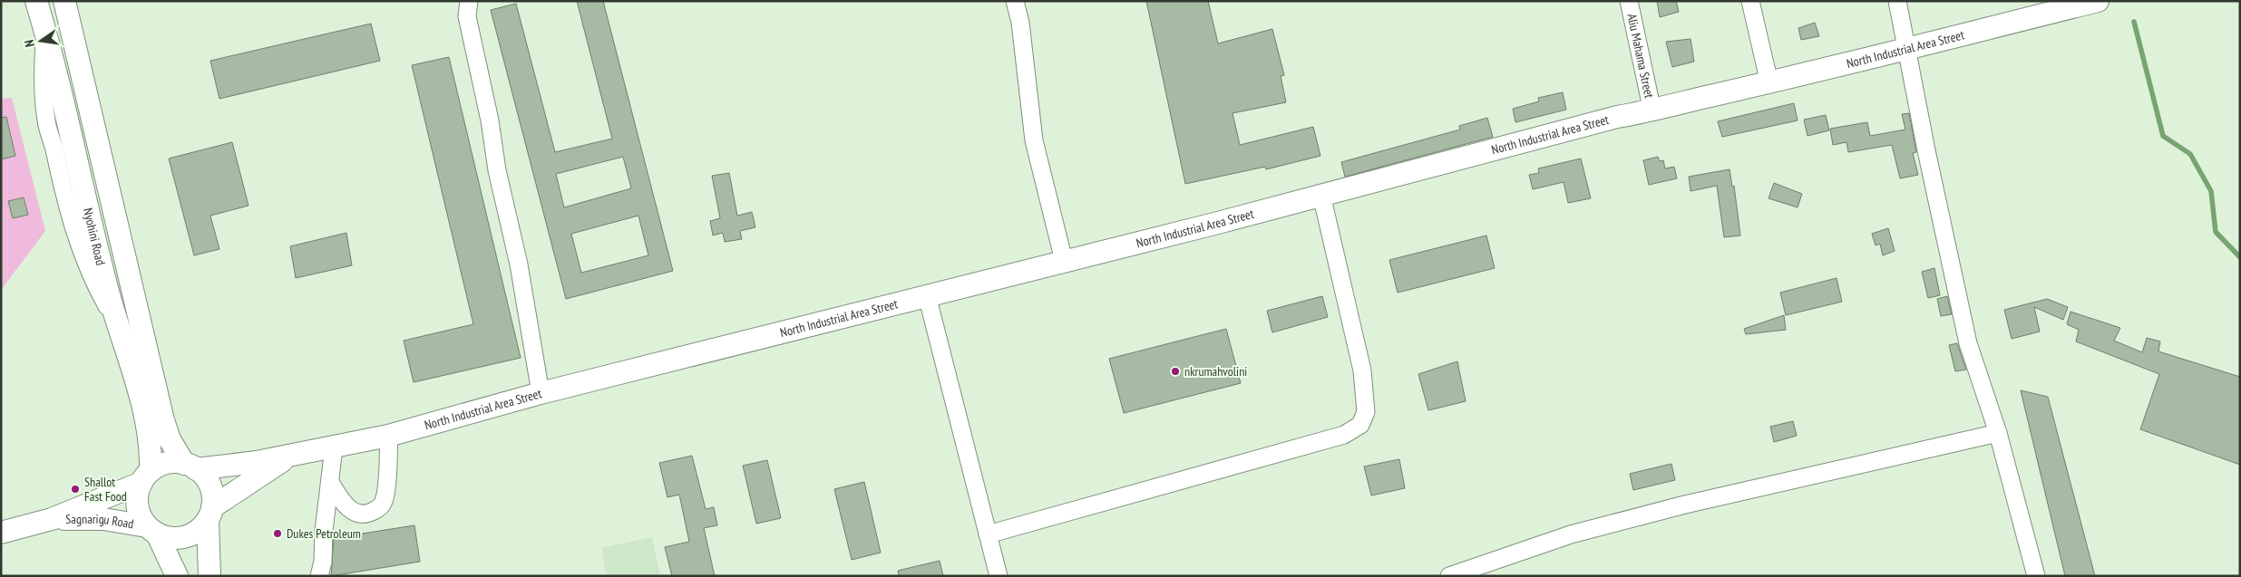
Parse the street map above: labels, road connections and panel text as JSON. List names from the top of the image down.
{
  "streets": {
    "main road": ["North Industrial Area Street", "Nyohini Road", "Sagnarigu Road"],
    "street": ["Aliu Mahama Street"]
  },
  "crossings": [
    ["North Industrial Area Street", "Aliu Mahama Street"],
    ["North Industrial Area Street", "Nyohini Road"],
    ["North Industrial Area Street", "Sagnarigu Road"],
    ["Nyohini Road", "Sagnarigu Road"]
  ],
  "places": ["nkrumahvolini", "Shallot Fast Food", "Dukes Petroleum"],
  "north": "left"
}
